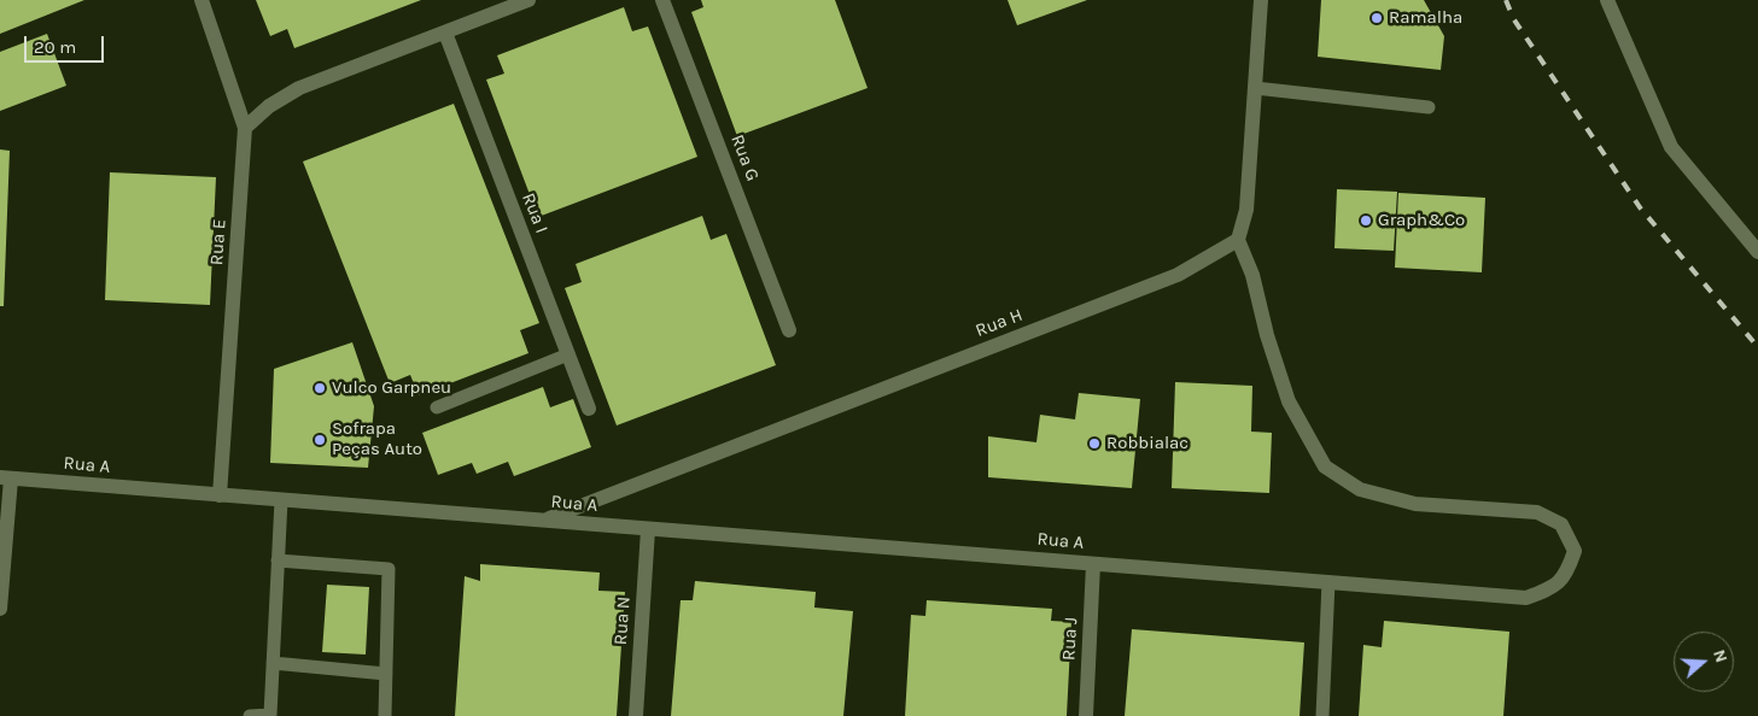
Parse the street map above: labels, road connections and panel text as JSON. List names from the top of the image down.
{
  "streets": {
    "street": [
      "Rua G",
      "Rua I",
      "Rua E",
      "Rua H",
      "Rua A",
      "Rua N",
      "Rua J"
    ]
  },
  "crossings": [
    ["Rua E", "Rua A"],
    ["Rua H", "Rua A"],
    ["Rua A", "Rua N"],
    ["Rua A", "Rua J"]
  ],
  "places": [
    "Ramalha",
    "Graph&Co",
    "Vulco Garpneu",
    "Sofrapa Peças Auto",
    "Robbialac"
  ],
  "scale_bar": "20 m",
  "north": "right"
}
